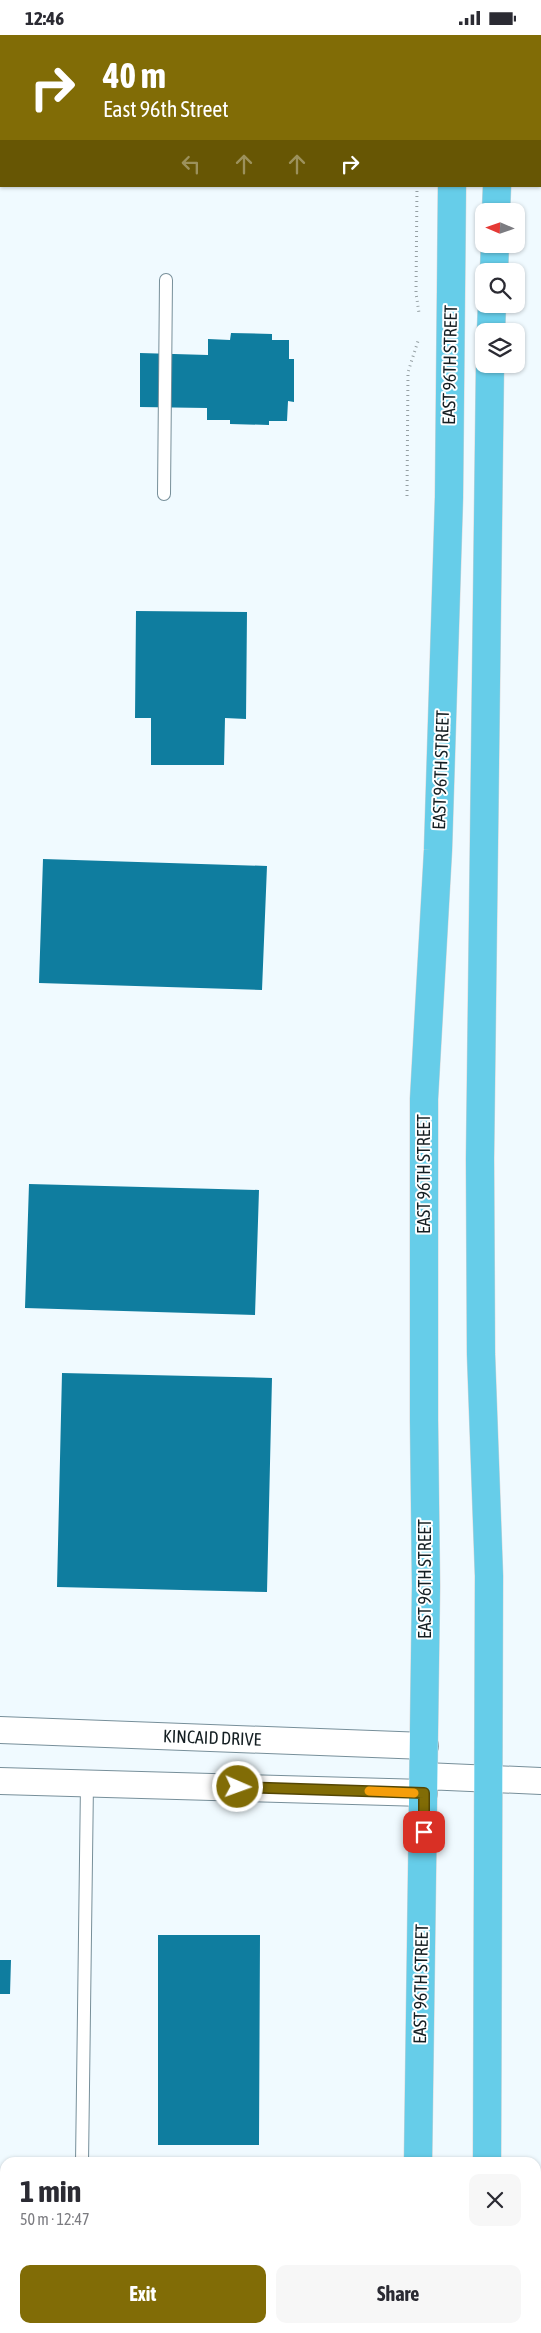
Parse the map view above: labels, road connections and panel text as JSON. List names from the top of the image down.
{
  "streets": {
    "main road": ["EAST 96TH STREET"],
    "street": ["KINCAID DRIVE"]
  },
  "crossings": [
    ["EAST 96TH STREET", "KINCAID DRIVE"]
  ],
  "north": "left",
  "page": {
    "status": "12:46",
    "turn": ["40 m", "East 96th Street"],
    "heading": ["1 min", "50 m · 12:47"],
    "buttons": ["Exit", "Share"]
  }
}
